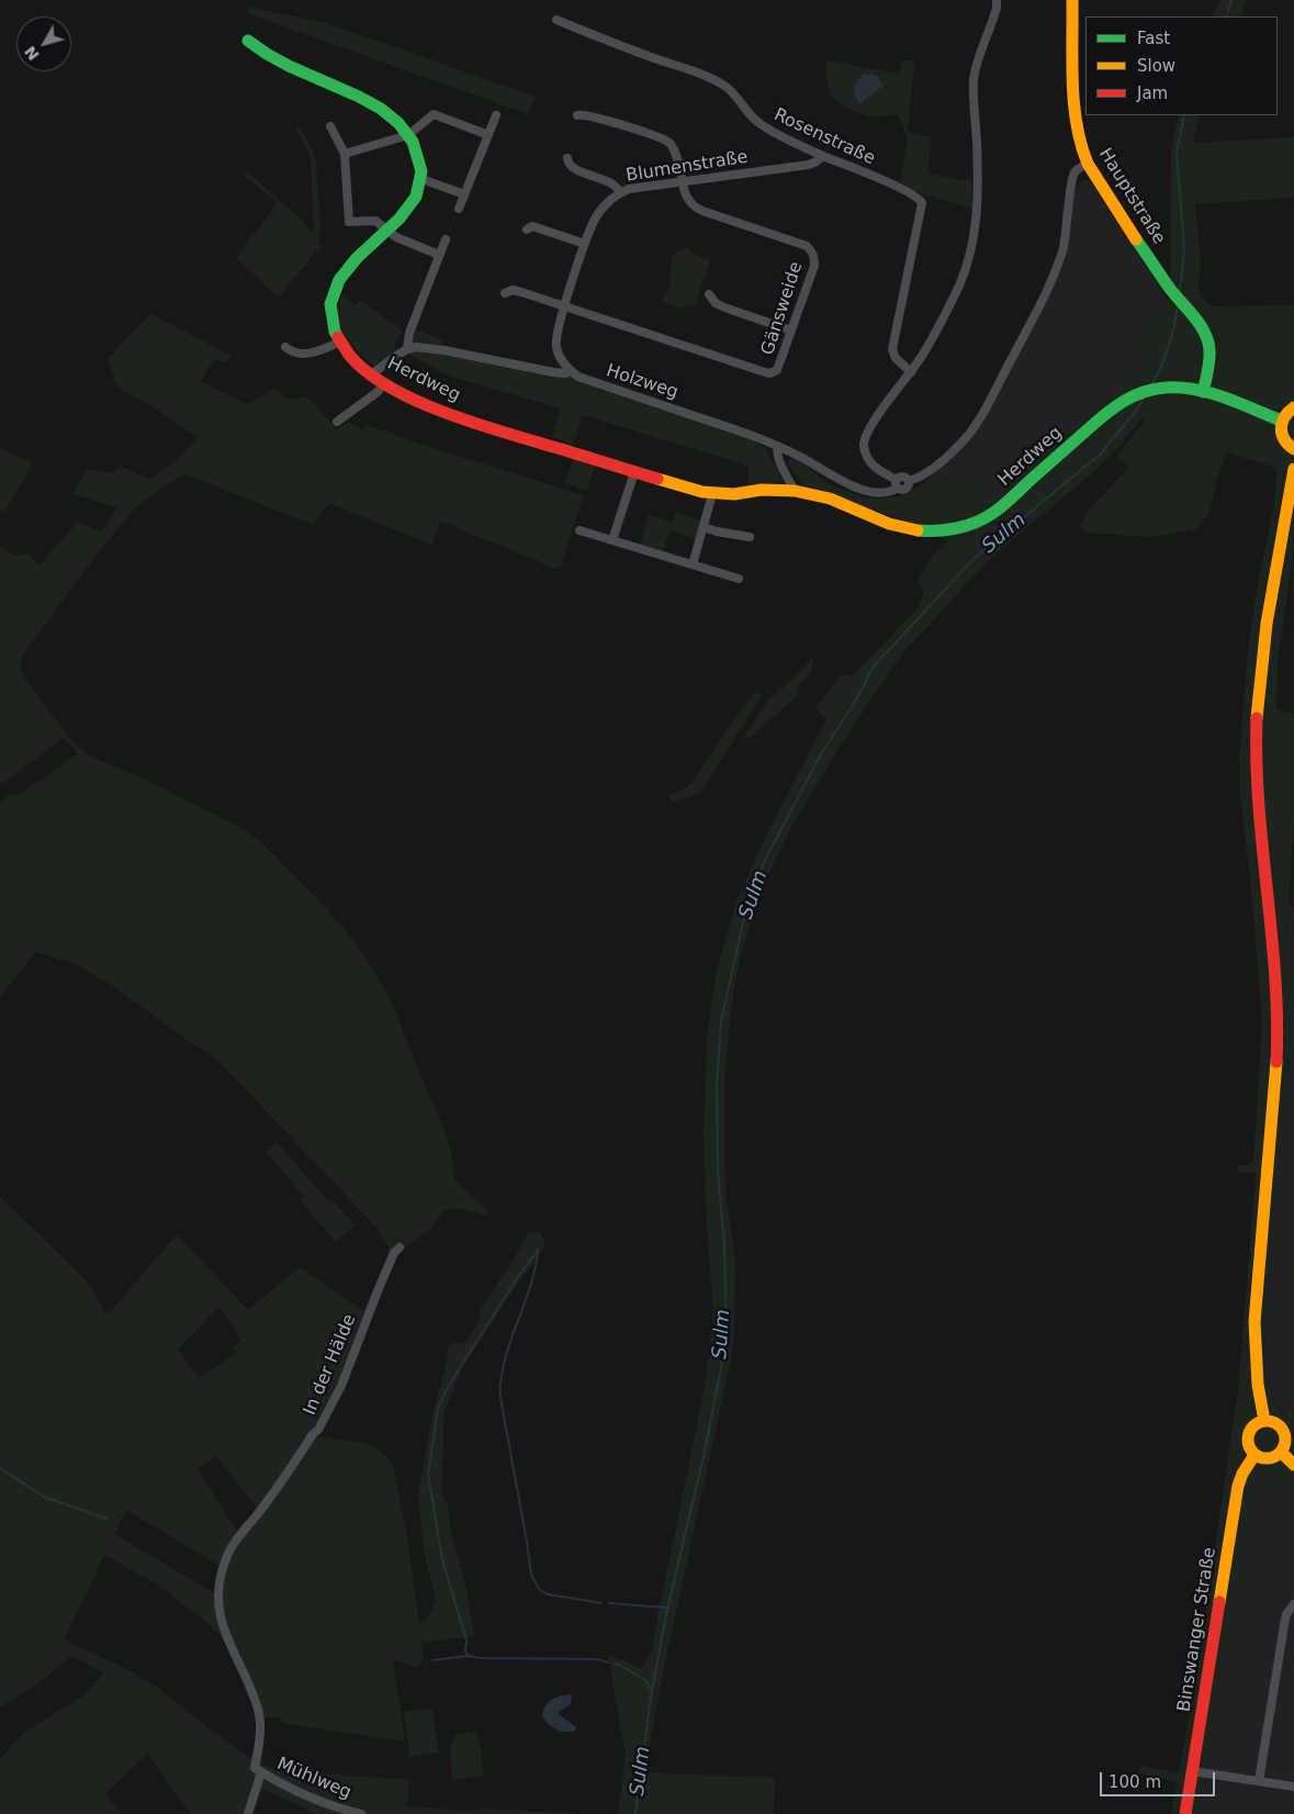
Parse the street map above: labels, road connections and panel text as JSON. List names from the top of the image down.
{
  "streets": {
    "street": [
      "Rosenstraße",
      "Blumenstraße",
      "Hauptstraße",
      "Gänsweide",
      "Herdweg",
      "Holzweg",
      "In der Hälde",
      "Binswanger Straße",
      "Mühlweg"
    ]
  },
  "crossings": [
    ["Rosenstraße", "Blumenstraße"],
    ["Blumenstraße", "Gänsweide"],
    ["Blumenstraße", "Holzweg"],
    ["Hauptstraße", "Herdweg"],
    ["Hauptstraße", "Holzweg"],
    ["In der Hälde", "Mühlweg"]
  ],
  "water": ["Sulm"],
  "legend": ["Fast", "Slow", "Jam"],
  "scale_bar": "100 m",
  "north": "bottom left"
}
